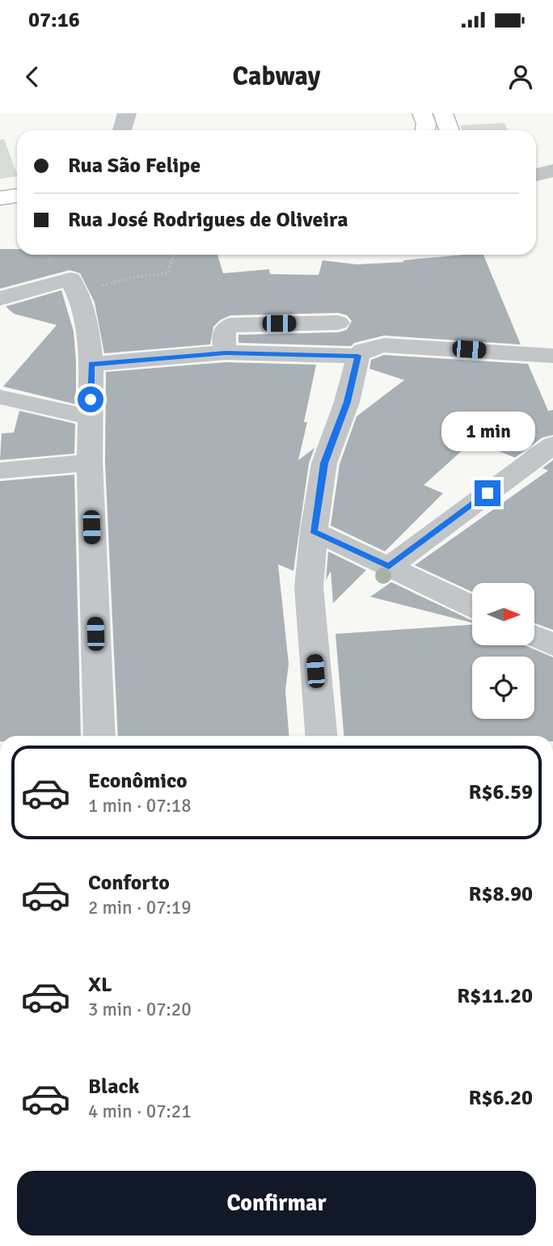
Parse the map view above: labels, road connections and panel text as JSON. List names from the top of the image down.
{
  "north": "right",
  "page": {
    "status": "07:16",
    "header": "Cabway",
    "banner": ["Rua São Felipe", "Rua José Rodrigues de Oliveira"],
    "bubble": "1 min",
    "list": [
      {
        "name": "Econômico",
        "note": "1 min · 07:18",
        "value": "R$6.59"
      },
      {
        "name": "Conforto",
        "note": "2 min · 07:19",
        "value": "R$8.90"
      },
      {
        "name": "XL",
        "note": "3 min · 07:20",
        "value": "R$11.20"
      },
      {
        "name": "Black",
        "note": "4 min · 07:21",
        "value": "R$6.20"
      }
    ],
    "buttons": "Confirmar"
  }
}
